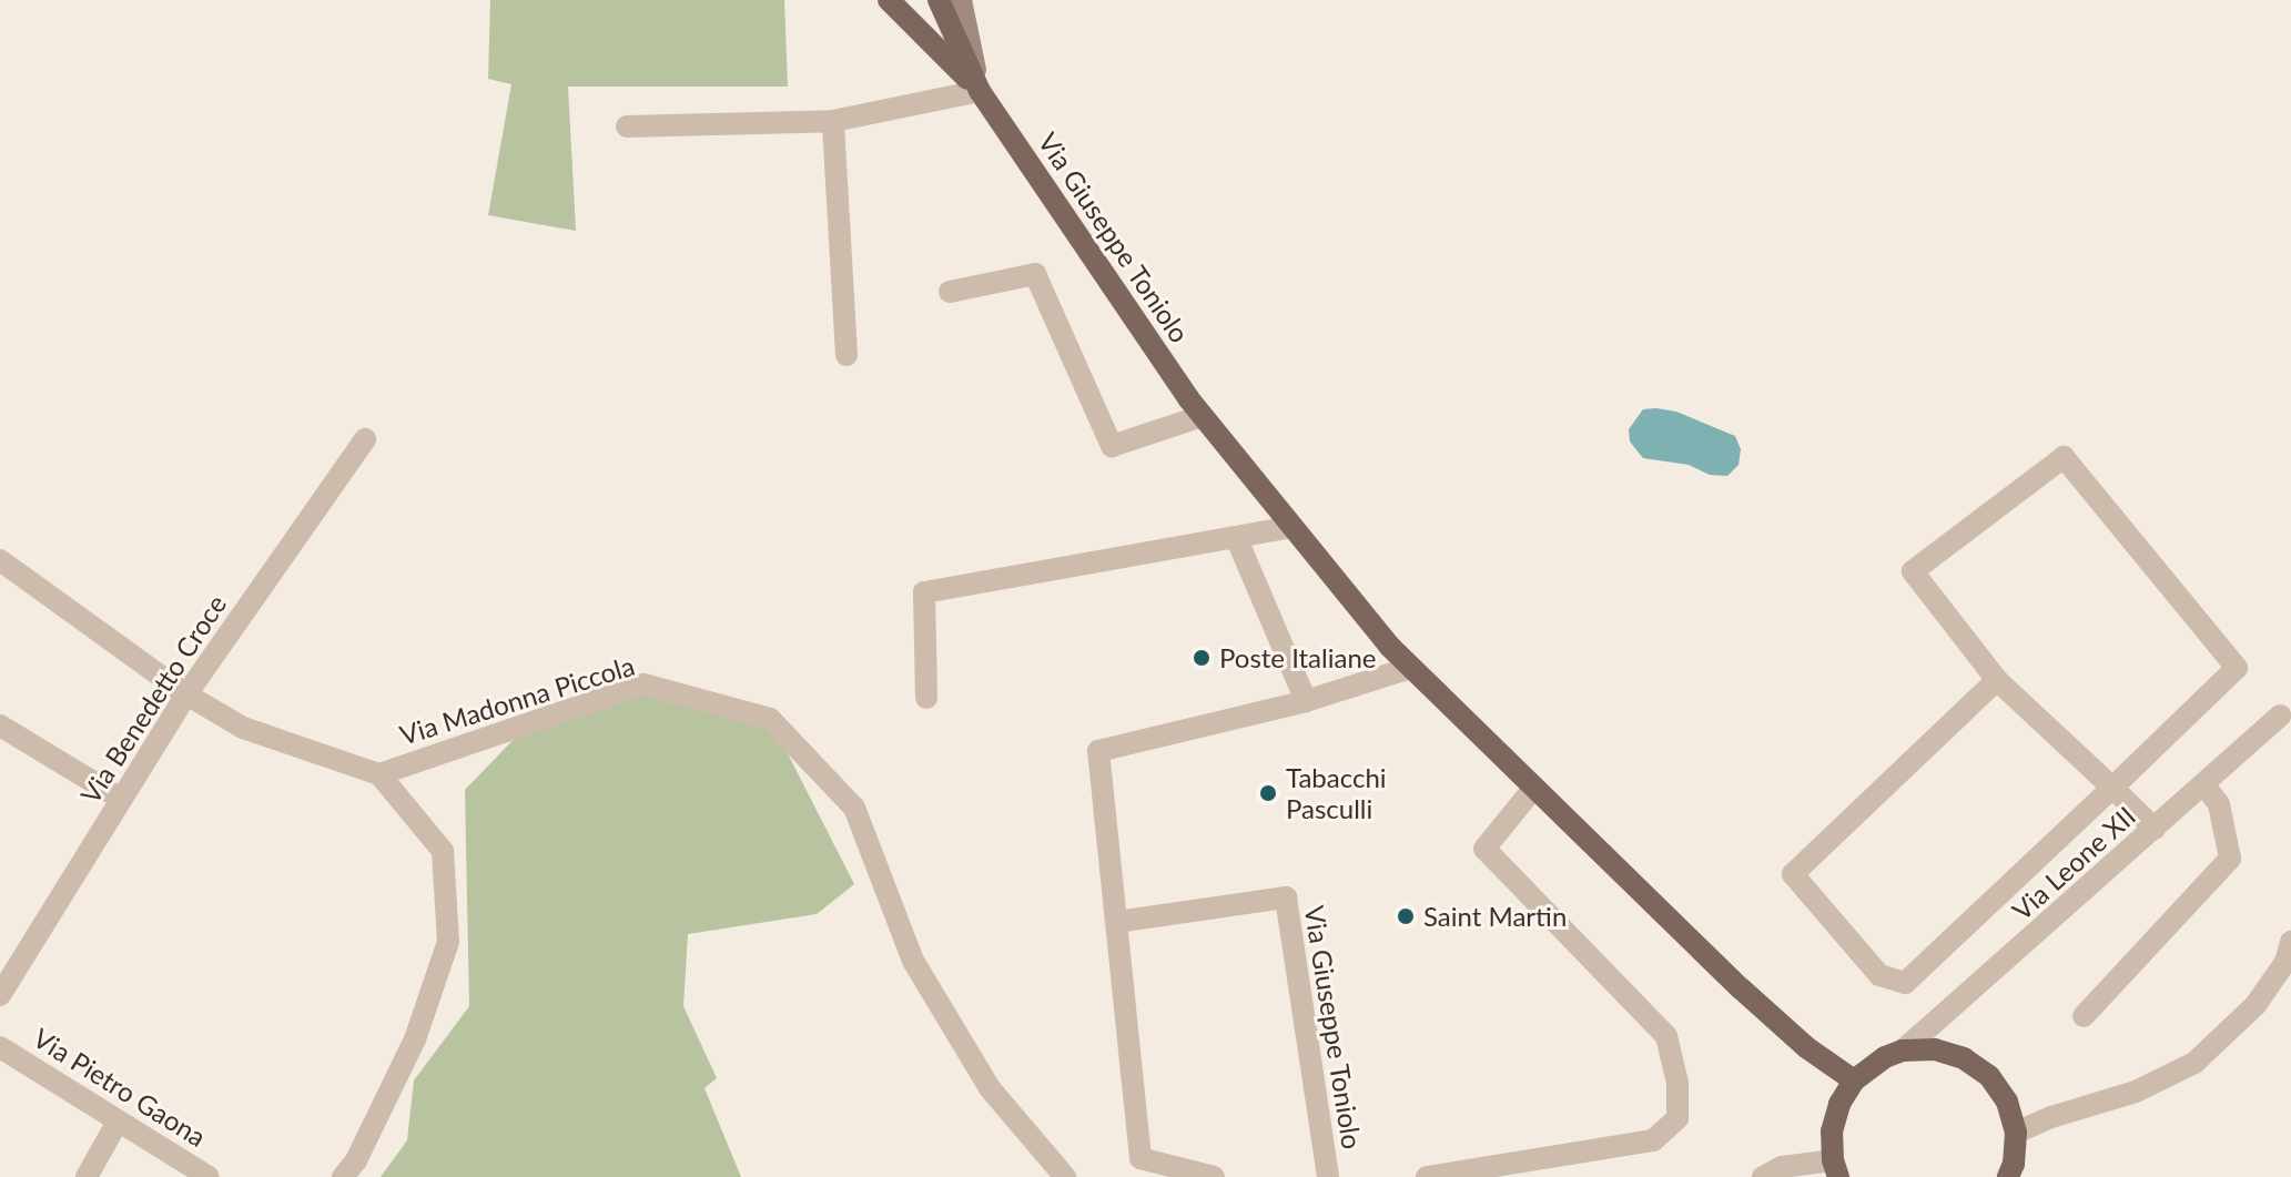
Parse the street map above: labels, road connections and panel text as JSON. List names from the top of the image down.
{
  "streets": {
    "main road": ["Via Giuseppe Toniolo"],
    "street": [
      "Via Benedetto Croce",
      "Via Madonna Piccola",
      "Via Leone XII",
      "Via Pietro Gaona"
    ]
  },
  "crossings": [
    ["Via Benedetto Croce", "Via Madonna Piccola"]
  ],
  "places": ["Poste Italiane", "Tabacchi Pasculli", "Saint Martin"]
}
